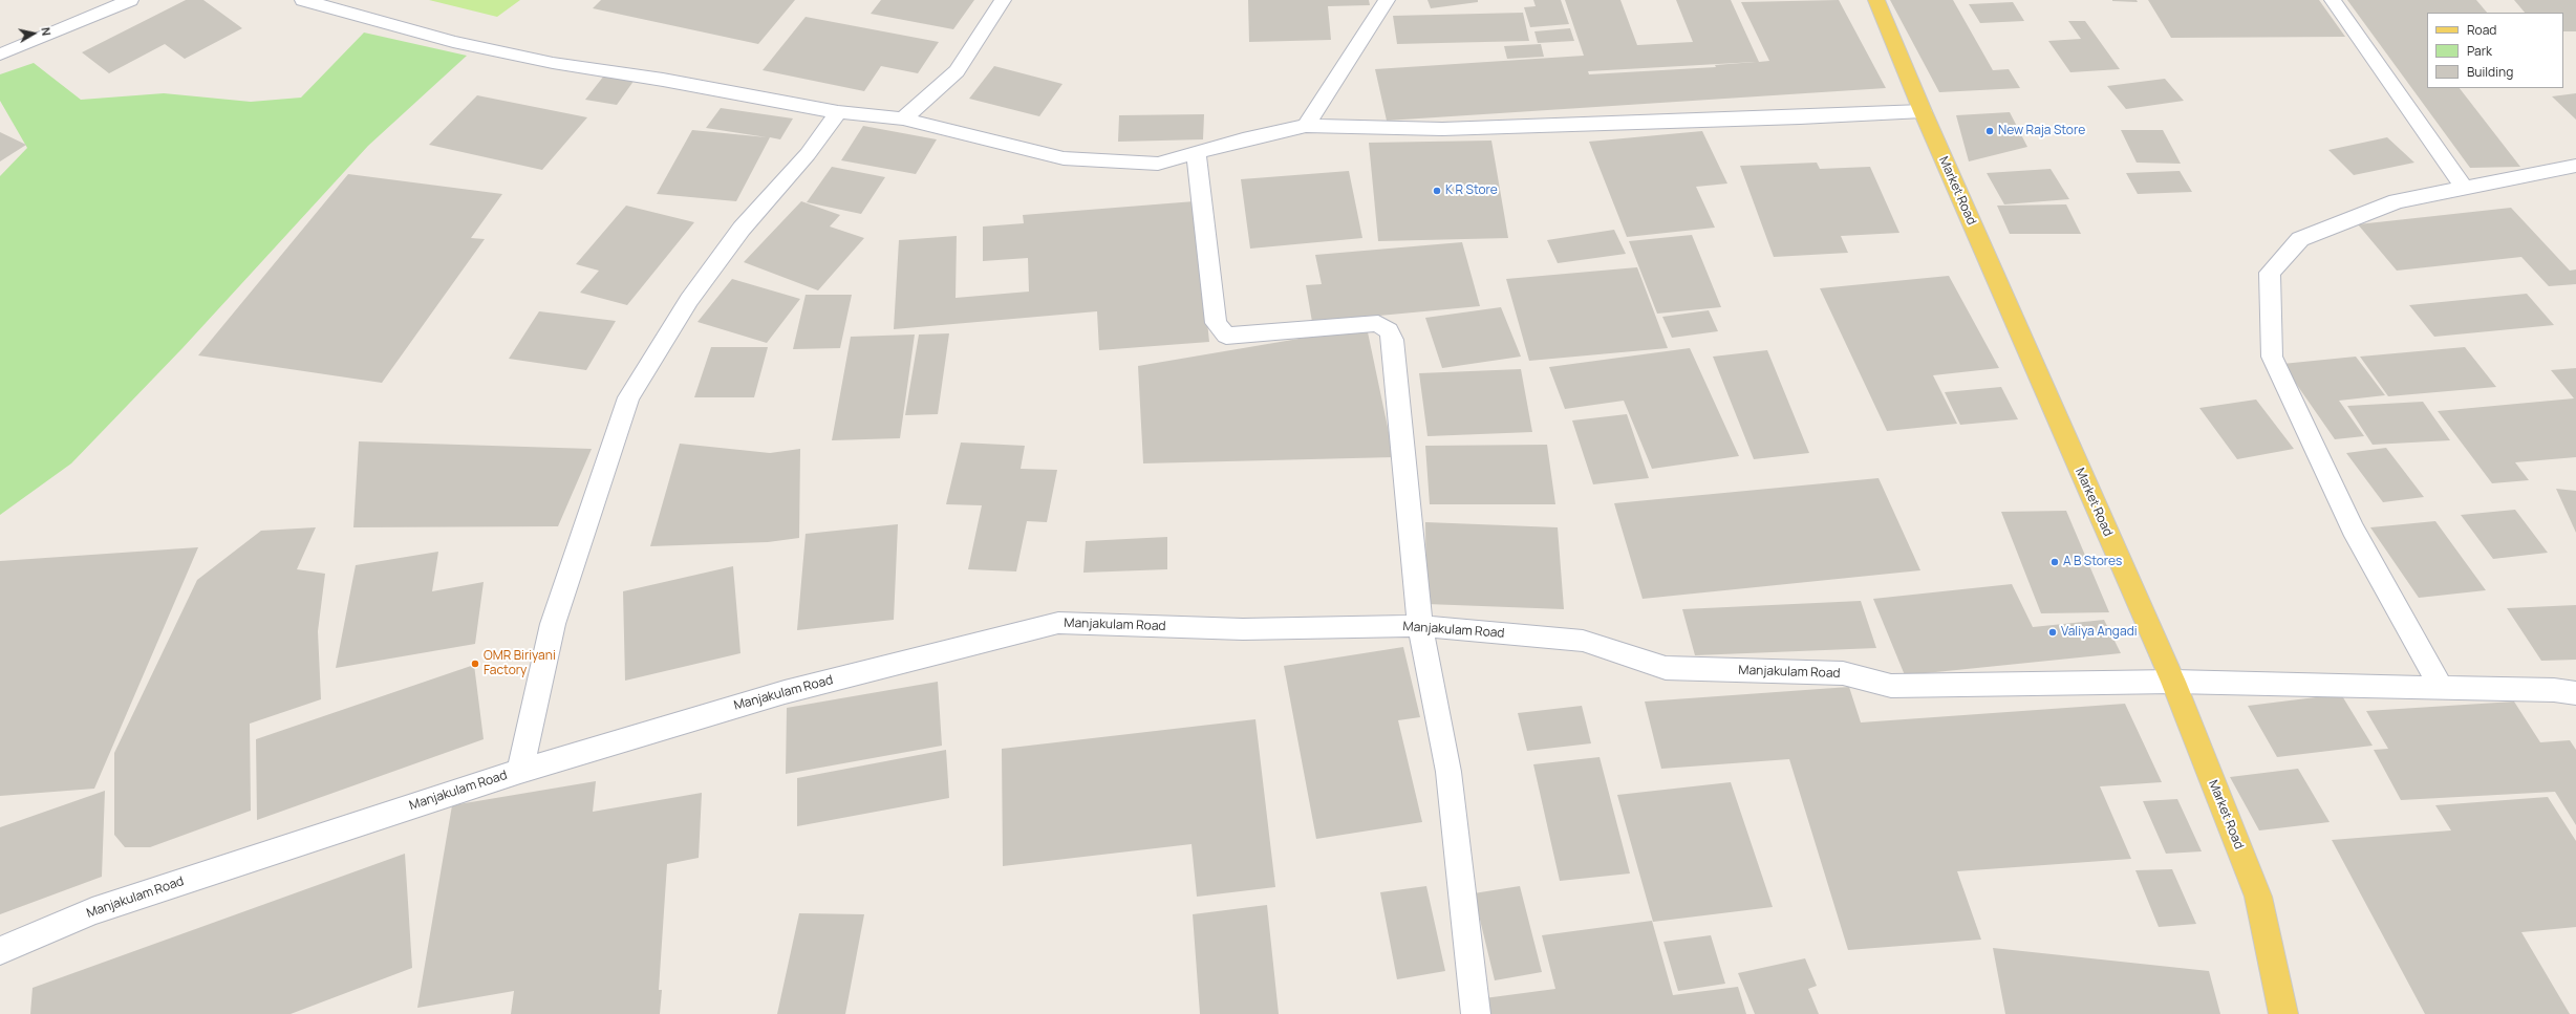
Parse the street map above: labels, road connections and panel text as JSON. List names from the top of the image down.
{
  "streets": {
    "main road": ["Market Road"],
    "street": ["Manjakulam Road"]
  },
  "crossings": [
    ["Market Road", "Manjakulam Road"]
  ],
  "places": [
    "New Raja Store",
    "K R Store",
    "A B Stores",
    "Valiya Angadi",
    "OMR Biriyani Factory"
  ],
  "legend": ["Road", "Park", "Building"],
  "north": "right"
}
